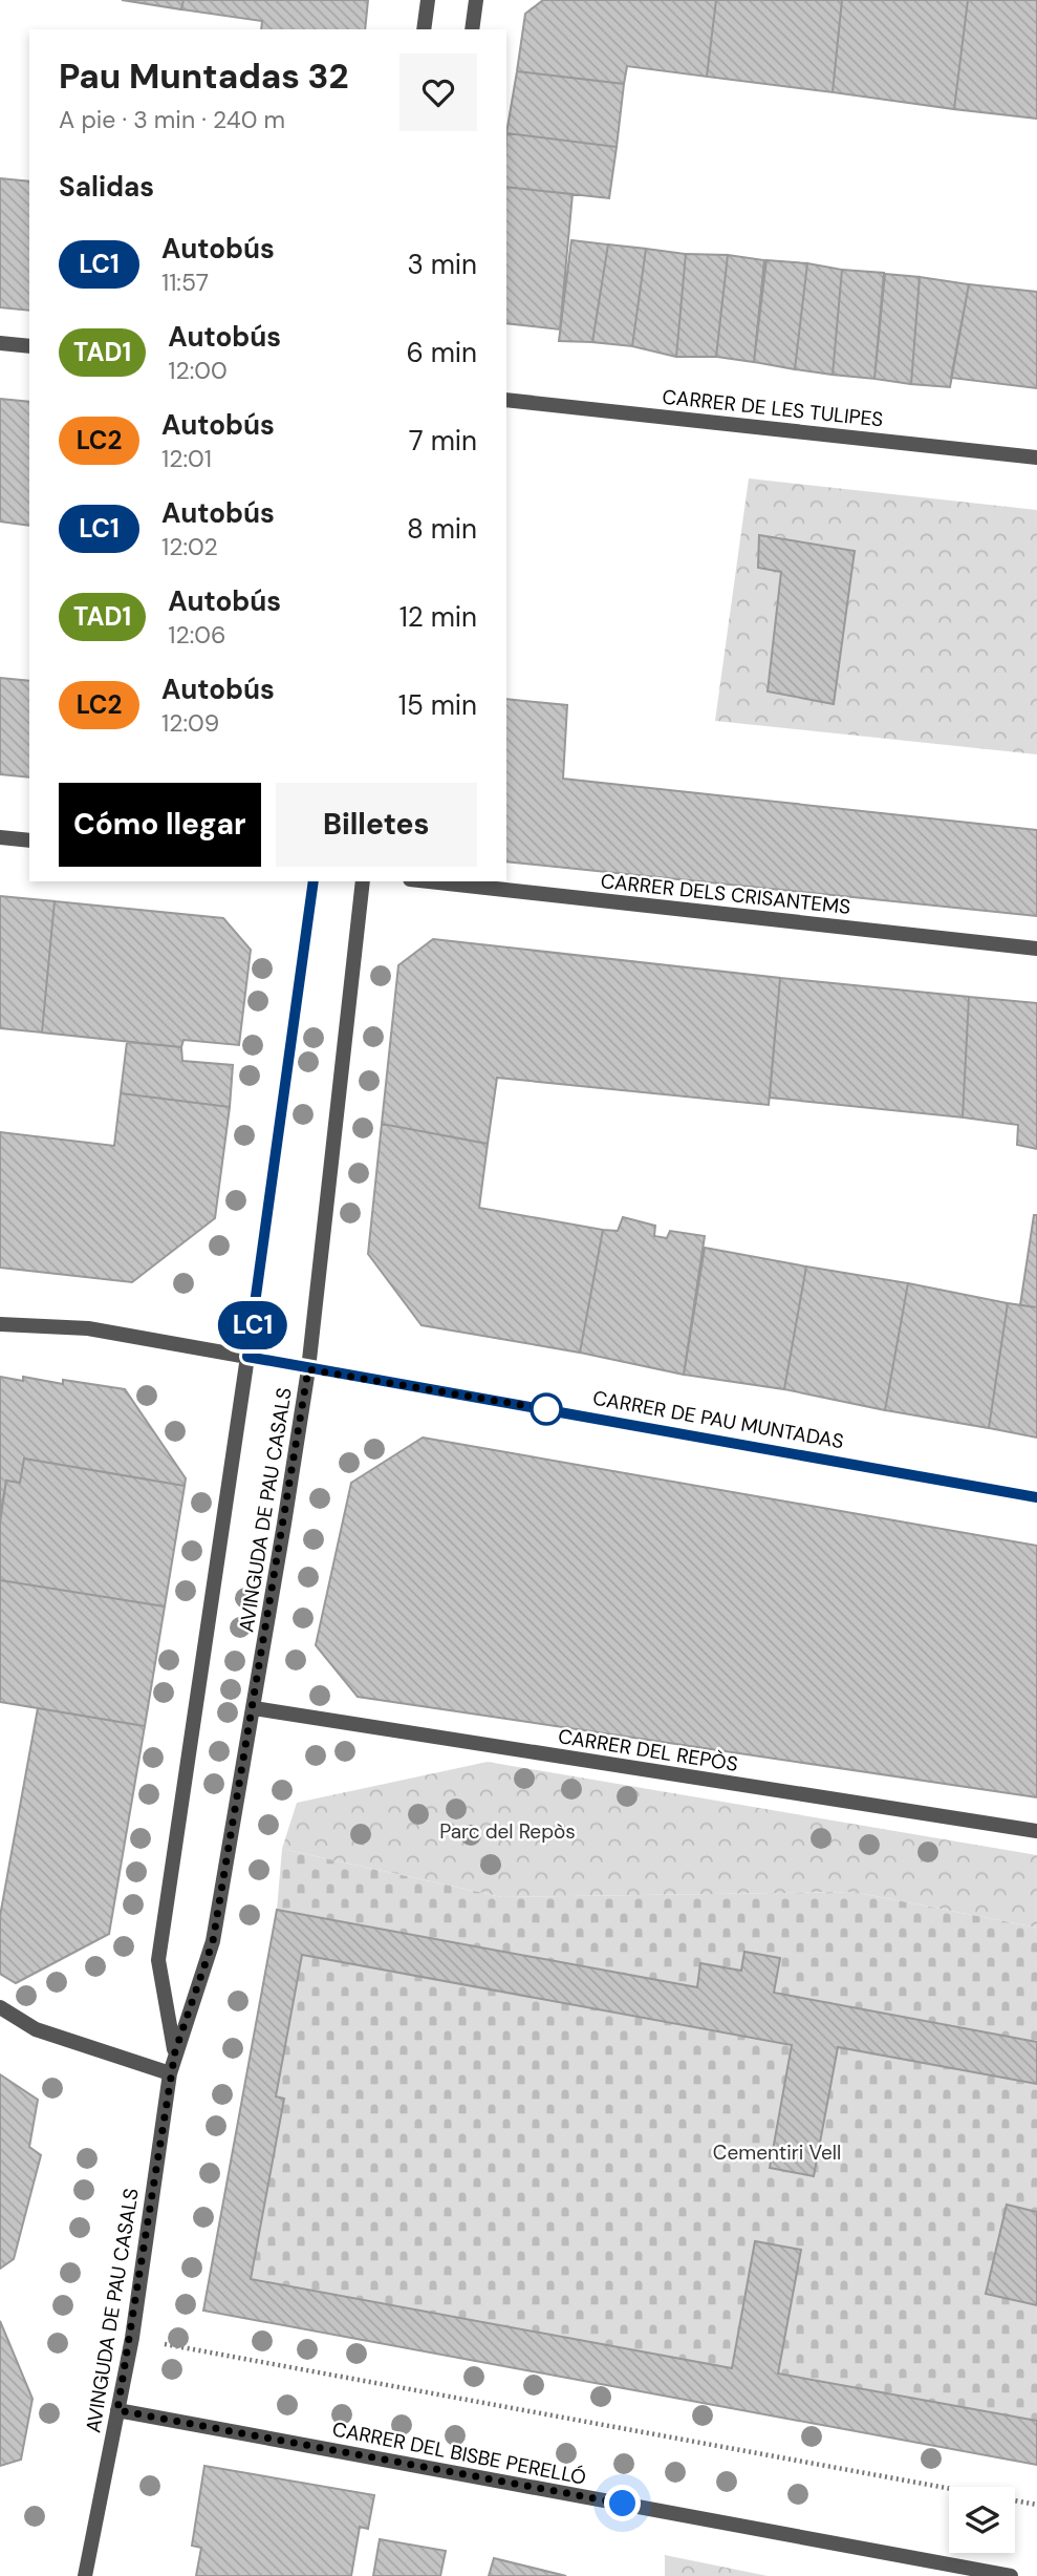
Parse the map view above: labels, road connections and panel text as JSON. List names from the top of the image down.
{
  "streets": {
    "street": [
      "CARRER DE LES TULIPES",
      "CARRER DELS CRISANTEMS",
      "CARRER DE PAU MUNTADAS",
      "AVINGUDA DE PAU CASALS",
      "CARRER DEL REPÒS",
      "CARRER DEL BISBE PERELLÓ"
    ]
  },
  "crossings": [
    ["CARRER DE PAU MUNTADAS", "AVINGUDA DE PAU CASALS"],
    ["AVINGUDA DE PAU CASALS", "CARRER DEL REPÒS"],
    ["AVINGUDA DE PAU CASALS", "CARRER DEL BISBE PERELLÓ"]
  ],
  "parks": ["Parc del Repòs", "Cementiri Vell"],
  "lines": ["bus line LC1"],
  "page": {
    "on_map": "LC1",
    "heading": [
      ["Pau Muntadas 32", "A pie · 3 min · 240 m"],
      "Salidas"
    ],
    "list": [
      {
        "mark": "LC1",
        "name": "Autobús",
        "note": "11:57",
        "value": "3 min"
      },
      {
        "mark": "TAD1",
        "name": "Autobús",
        "note": "12:00",
        "value": "6 min"
      },
      {
        "mark": "LC2",
        "name": "Autobús",
        "note": "12:01",
        "value": "7 min"
      },
      {
        "mark": "LC1",
        "name": "Autobús",
        "note": "12:02",
        "value": "8 min"
      },
      {
        "mark": "TAD1",
        "name": "Autobús",
        "note": "12:06",
        "value": "12 min"
      },
      {
        "mark": "LC2",
        "name": "Autobús",
        "note": "12:09",
        "value": "15 min"
      }
    ],
    "buttons": ["Cómo llegar", "Billetes"]
  }
}
